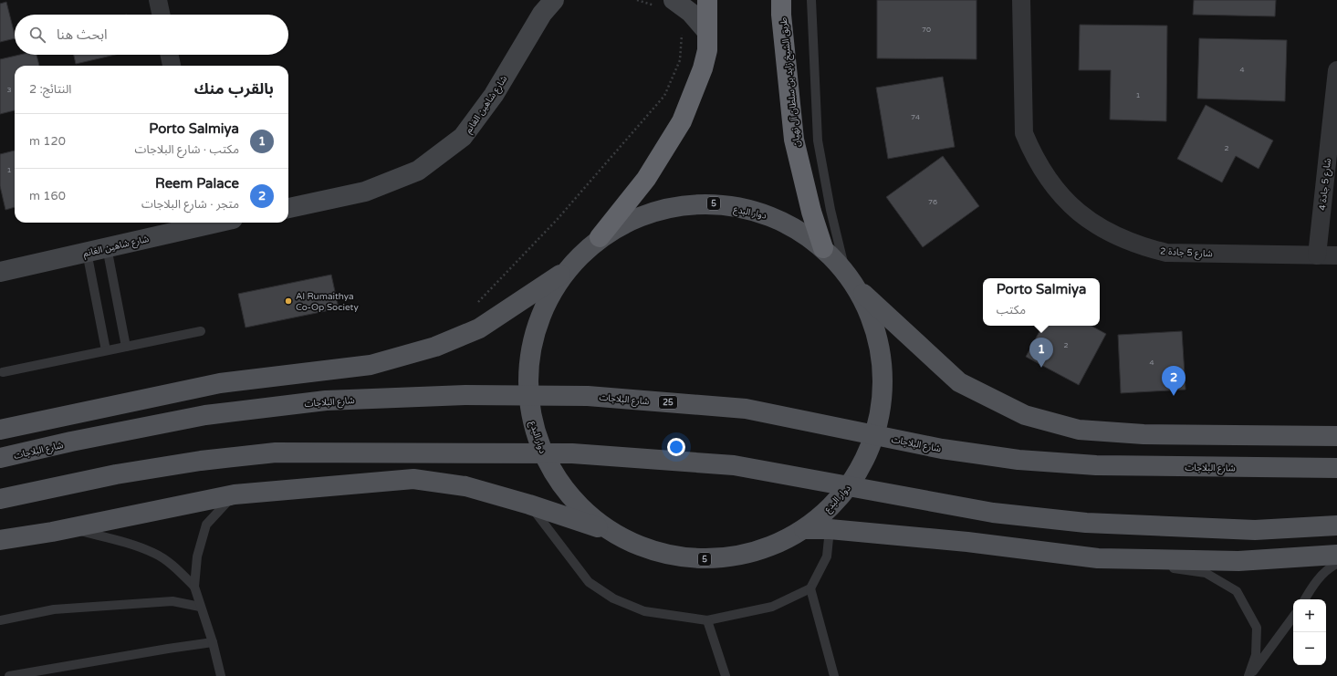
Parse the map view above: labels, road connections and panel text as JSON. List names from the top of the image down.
{
  "streets": {
    "highway": ["طريق الشيخ زايد بن سلطان آل نهيان", "5"],
    "main road": ["دوار البدع", "شارع البلاجات", "25"],
    "street": ["شارع شاهين الغانم", "شارع 5 جادة 4", "شارع 5 جادة 2"]
  },
  "crossings": [
    ["طريق الشيخ زايد بن سلطان آل نهيان", "دوار البدع"],
    ["شارع 5 جادة 4", "شارع 5 جادة 2"],
    ["5", "دوار البدع"]
  ],
  "places": ["Al Rumaithya Co-Op Society"],
  "house_numbers": [
    "70",
    "4",
    "3",
    "1",
    "74",
    "2",
    "1",
    "76",
    "2",
    "4"
  ],
  "page": {
    "search": "ابحث هنا",
    "heading": ["بالقرب منك", "النتائج: 2"],
    "list": [
      {
        "mark": "1",
        "name": "Porto Salmiya",
        "note": "مكتب · شارع البلاجات",
        "value": "120 m"
      },
      {
        "mark": "2",
        "name": "Reem Palace",
        "note": "متجر · شارع البلاجات",
        "value": "160 m"
      }
    ],
    "popup": ["Porto Salmiya", "مكتب"],
    "pins": ["1", "2"],
    "map_buttons": ["+", "−"]
  }
}
